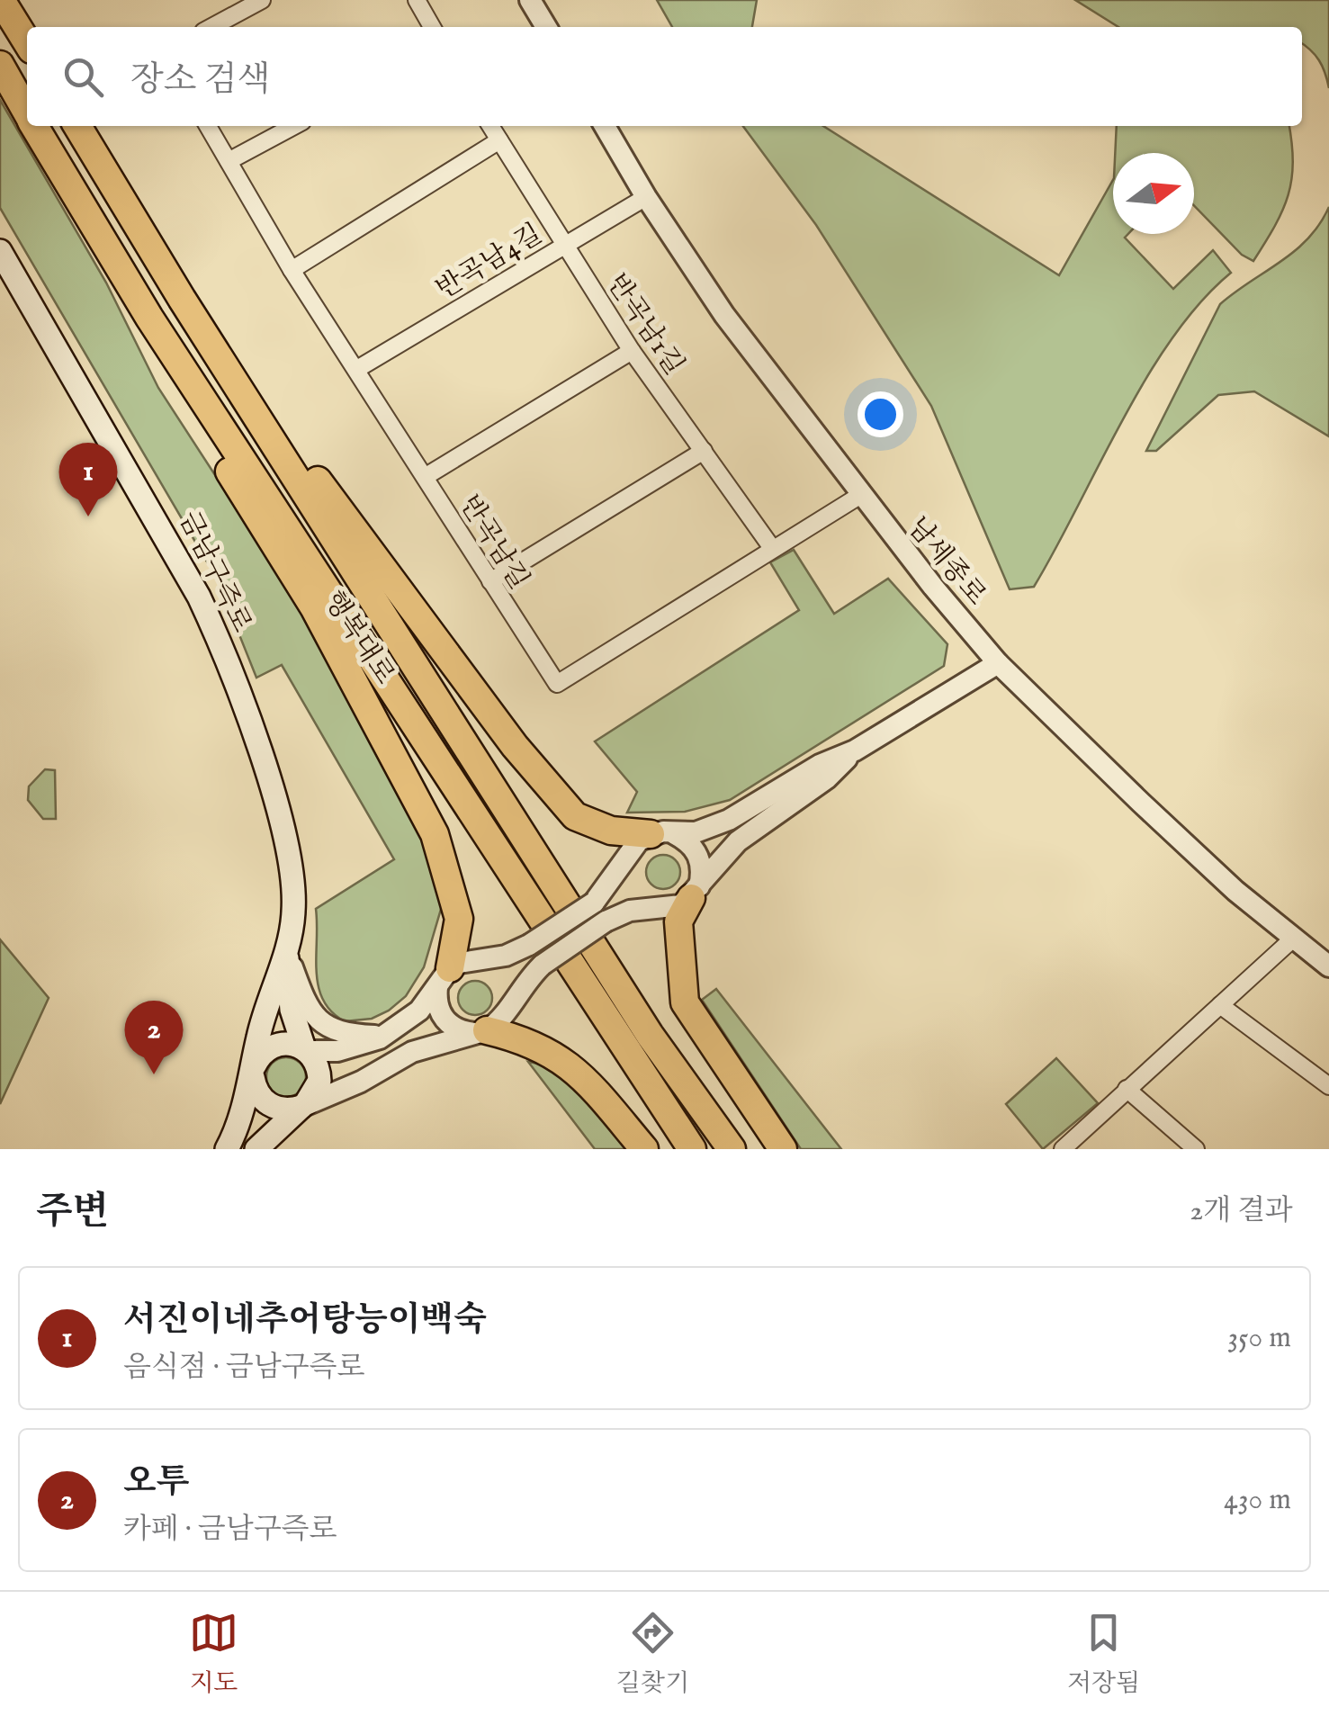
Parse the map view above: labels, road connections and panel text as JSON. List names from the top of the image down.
{
  "streets": {
    "highway": ["행복대로"],
    "main road": ["금남구즉로"],
    "street": [
      "반곡남4길",
      "반곡남1길",
      "반곡남길",
      "남세종로"
    ]
  },
  "crossings": [
    ["반곡남4길", "반곡남1길"],
    ["반곡남4길", "반곡남길"],
    ["반곡남4길", "남세종로"],
    ["반곡남1길", "반곡남길"],
    ["반곡남길", "남세종로"]
  ],
  "north": "right",
  "page": {
    "search": "장소 검색",
    "pins": ["1", "2"],
    "heading": ["주변", "2개 결과"],
    "list": [
      {
        "mark": "1",
        "name": "서진이네추어탕능이백숙",
        "note": "음식점 · 금남구즉로",
        "value": "350 m"
      },
      {
        "mark": "2",
        "name": "오투",
        "note": "카페 · 금남구즉로",
        "value": "430 m"
      }
    ],
    "nav": ["지도", "길찾기", "저장됨"]
  }
}
